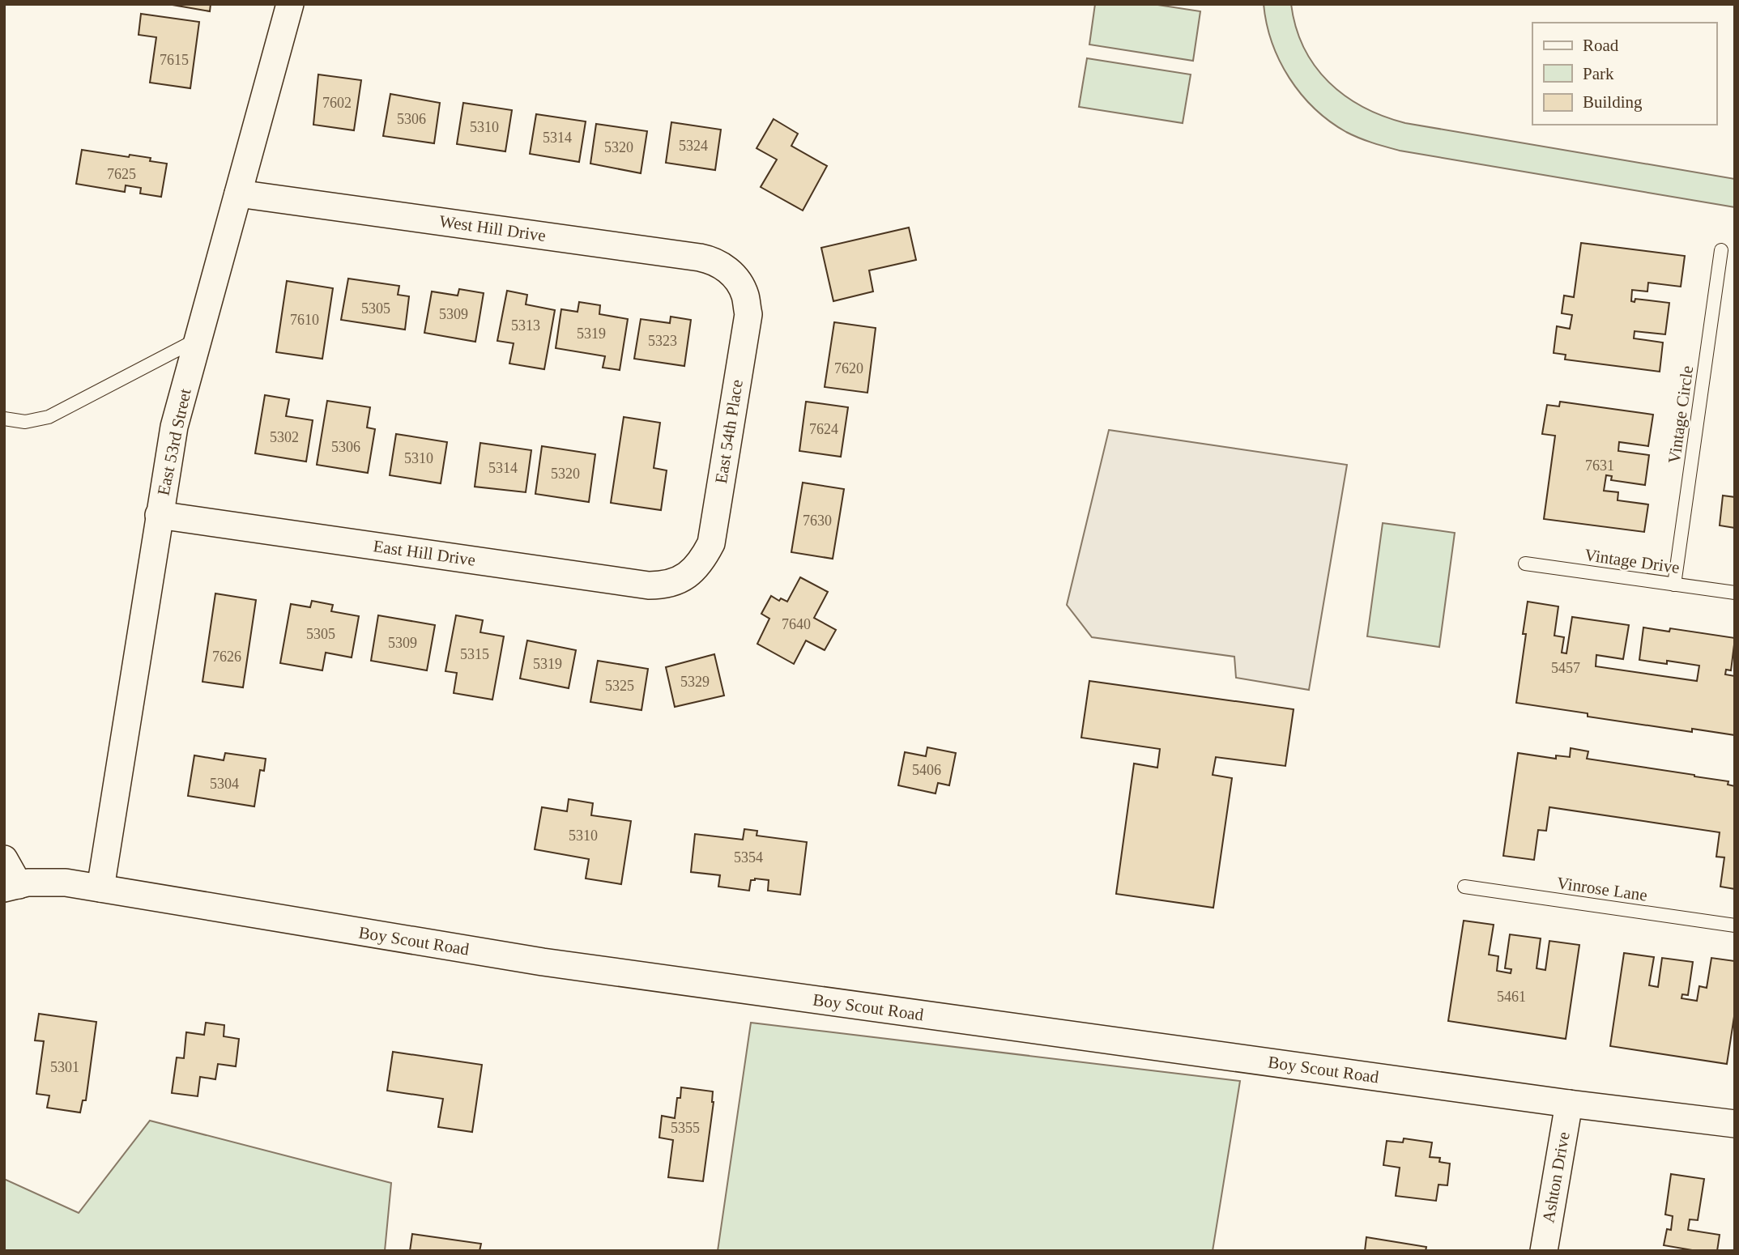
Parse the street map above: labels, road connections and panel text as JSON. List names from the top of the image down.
{
  "streets": {
    "street": [
      "West Hill Drive",
      "East 54th Place",
      "East 53rd Street",
      "East Hill Drive",
      "Boy Scout Road",
      "Ashton Drive"
    ],
    "lane": ["Vintage Circle", "Vintage Drive", "Vinrose Lane"]
  },
  "crossings": [
    ["West Hill Drive", "East 54th Place"],
    ["West Hill Drive", "East 53rd Street"],
    ["Vintage Circle", "Vintage Drive"],
    ["East 54th Place", "East Hill Drive"],
    ["East 53rd Street", "East Hill Drive"],
    ["East 53rd Street", "Boy Scout Road"],
    ["Boy Scout Road", "Ashton Drive"]
  ],
  "house_numbers": [
    "7615",
    "7602",
    "5306",
    "5310",
    "5314",
    "5324",
    "5320",
    "7625",
    "5305",
    "5309",
    "7610",
    "5313",
    "5319",
    "5323",
    "7620",
    "7624",
    "5302",
    "5306",
    "5310",
    "7631",
    "5314",
    "5320",
    "7630",
    "7640",
    "5305",
    "5309",
    "5315",
    "7626",
    "5319",
    "5457",
    "5329",
    "5325",
    "5406",
    "5304",
    "5310",
    "5354",
    "5461",
    "5301",
    "5355"
  ],
  "legend": ["Road", "Park", "Building"]
}
